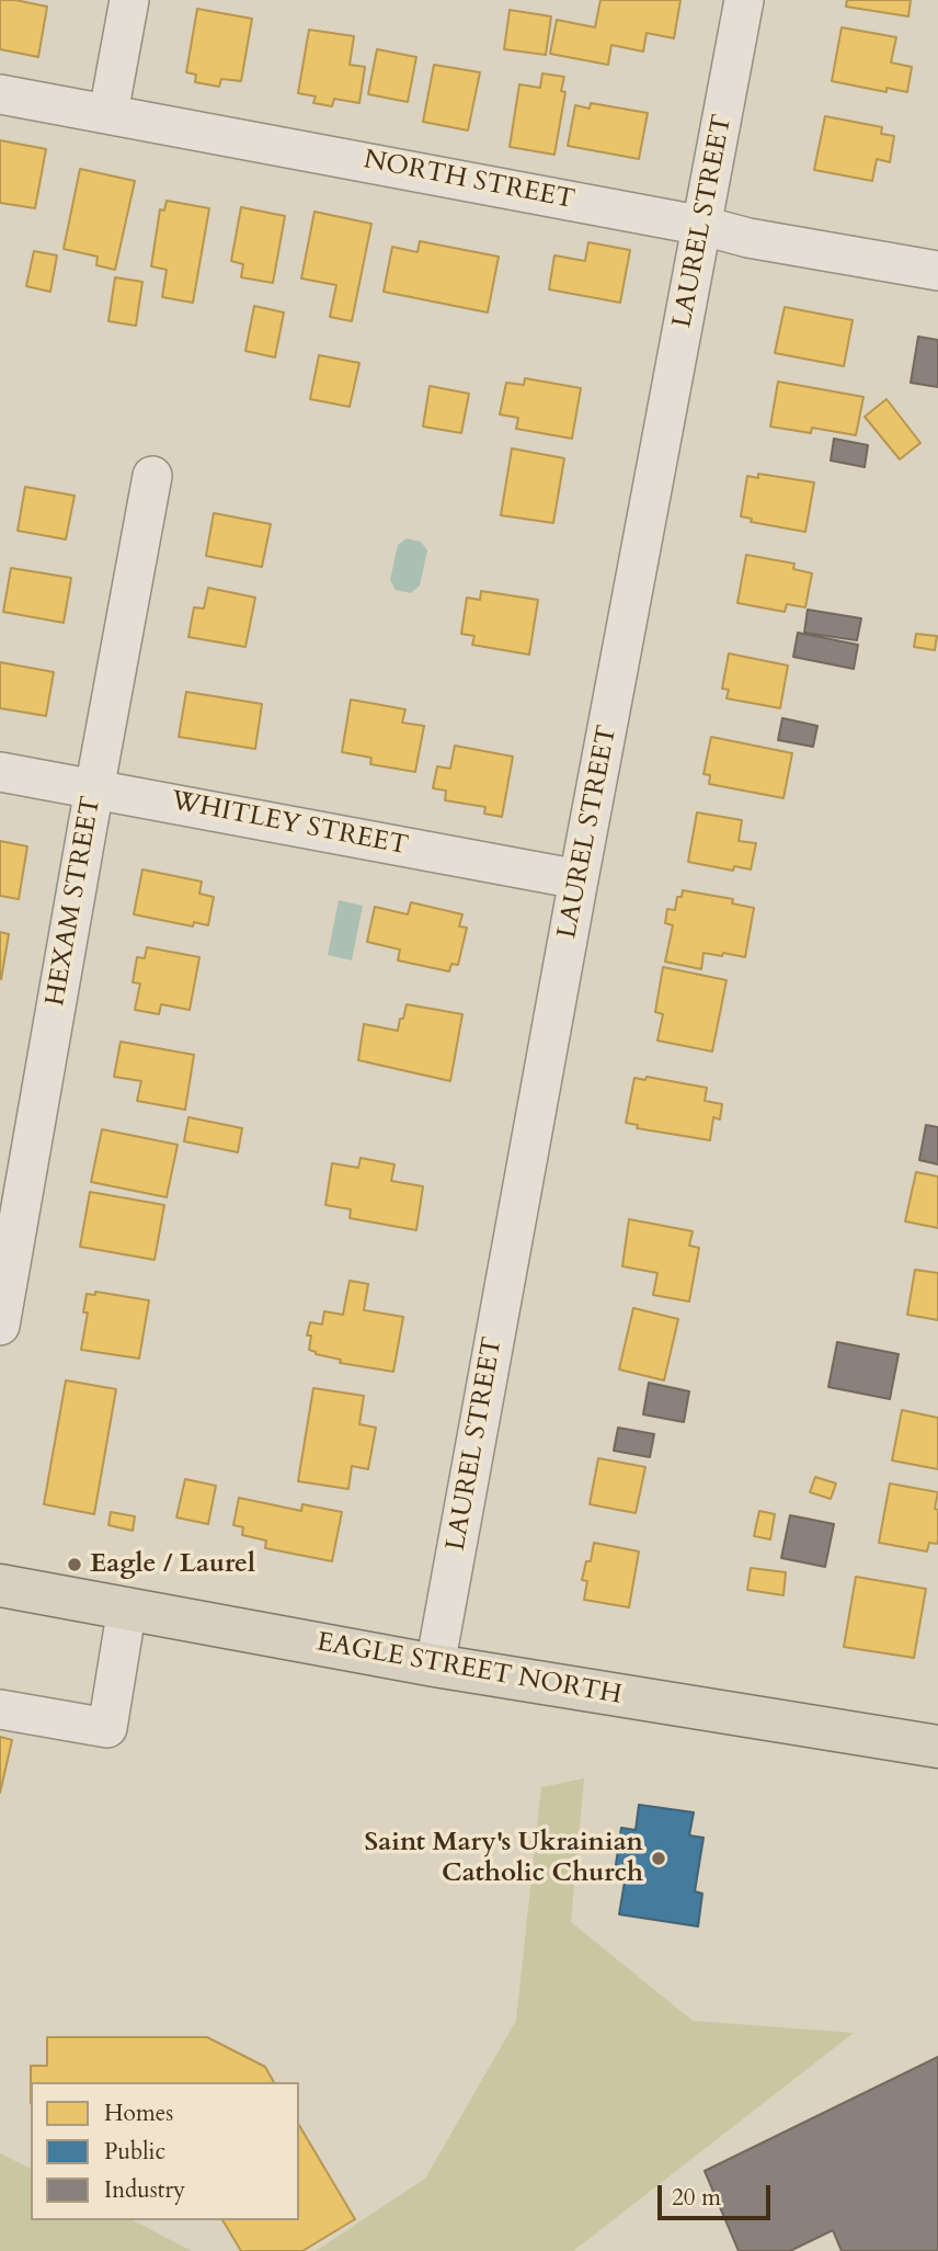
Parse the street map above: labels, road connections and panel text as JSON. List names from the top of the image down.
{
  "streets": {
    "main road": ["EAGLE STREET NORTH"],
    "street": [
      "NORTH STREET",
      "LAUREL STREET",
      "WHITLEY STREET",
      "HEXAM STREET"
    ]
  },
  "crossings": [
    ["NORTH STREET", "LAUREL STREET"],
    ["LAUREL STREET", "WHITLEY STREET"],
    ["LAUREL STREET", "EAGLE STREET NORTH"],
    ["WHITLEY STREET", "HEXAM STREET"]
  ],
  "places": ["Eagle / Laurel", "Saint Mary's Ukrainian Catholic Church"],
  "legend": ["Homes", "Public", "Industry"],
  "scale_bar": "20 m"
}
